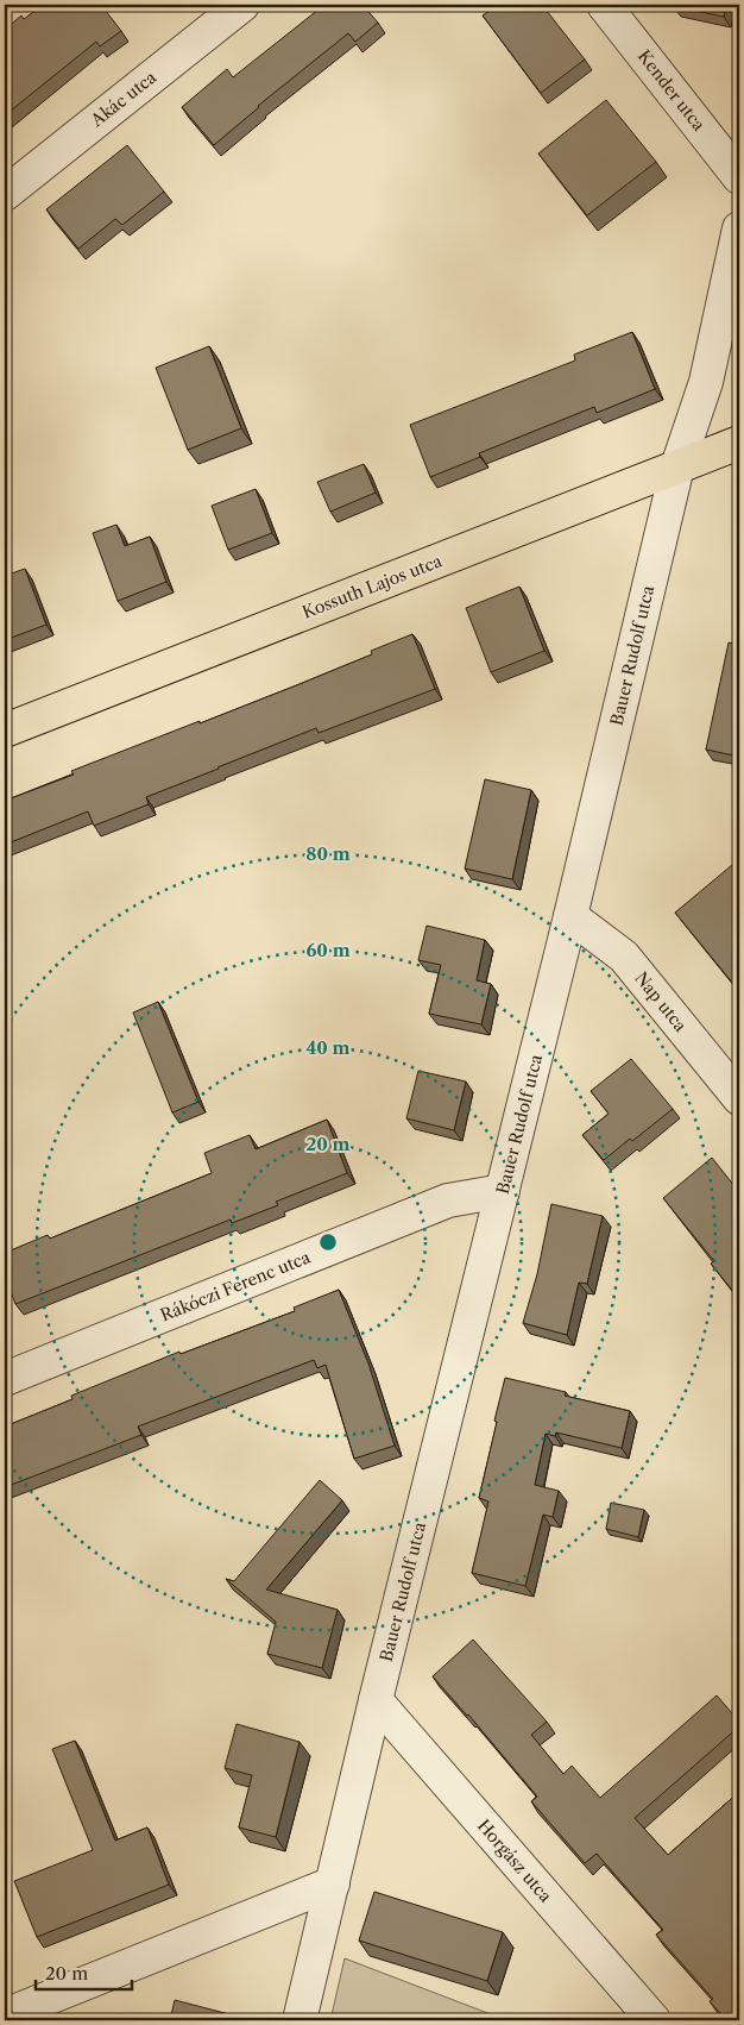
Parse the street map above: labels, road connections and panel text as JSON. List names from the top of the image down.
{
  "streets": {
    "main road": ["Kossuth Lajos utca"],
    "street": [
      "Kender utca",
      "Akác utca",
      "Bauer Rudolf utca",
      "Nap utca",
      "Rákóczi Ferenc utca",
      "Horgász utca"
    ]
  },
  "crossings": [
    ["Kossuth Lajos utca", "Bauer Rudolf utca"],
    ["Bauer Rudolf utca", "Nap utca"],
    ["Bauer Rudolf utca", "Rákóczi Ferenc utca"],
    ["Bauer Rudolf utca", "Horgász utca"]
  ],
  "scale_bar": "20 m",
  "rings": [
    "80 m",
    "60 m",
    "40 m",
    "20 m"
  ]
}
